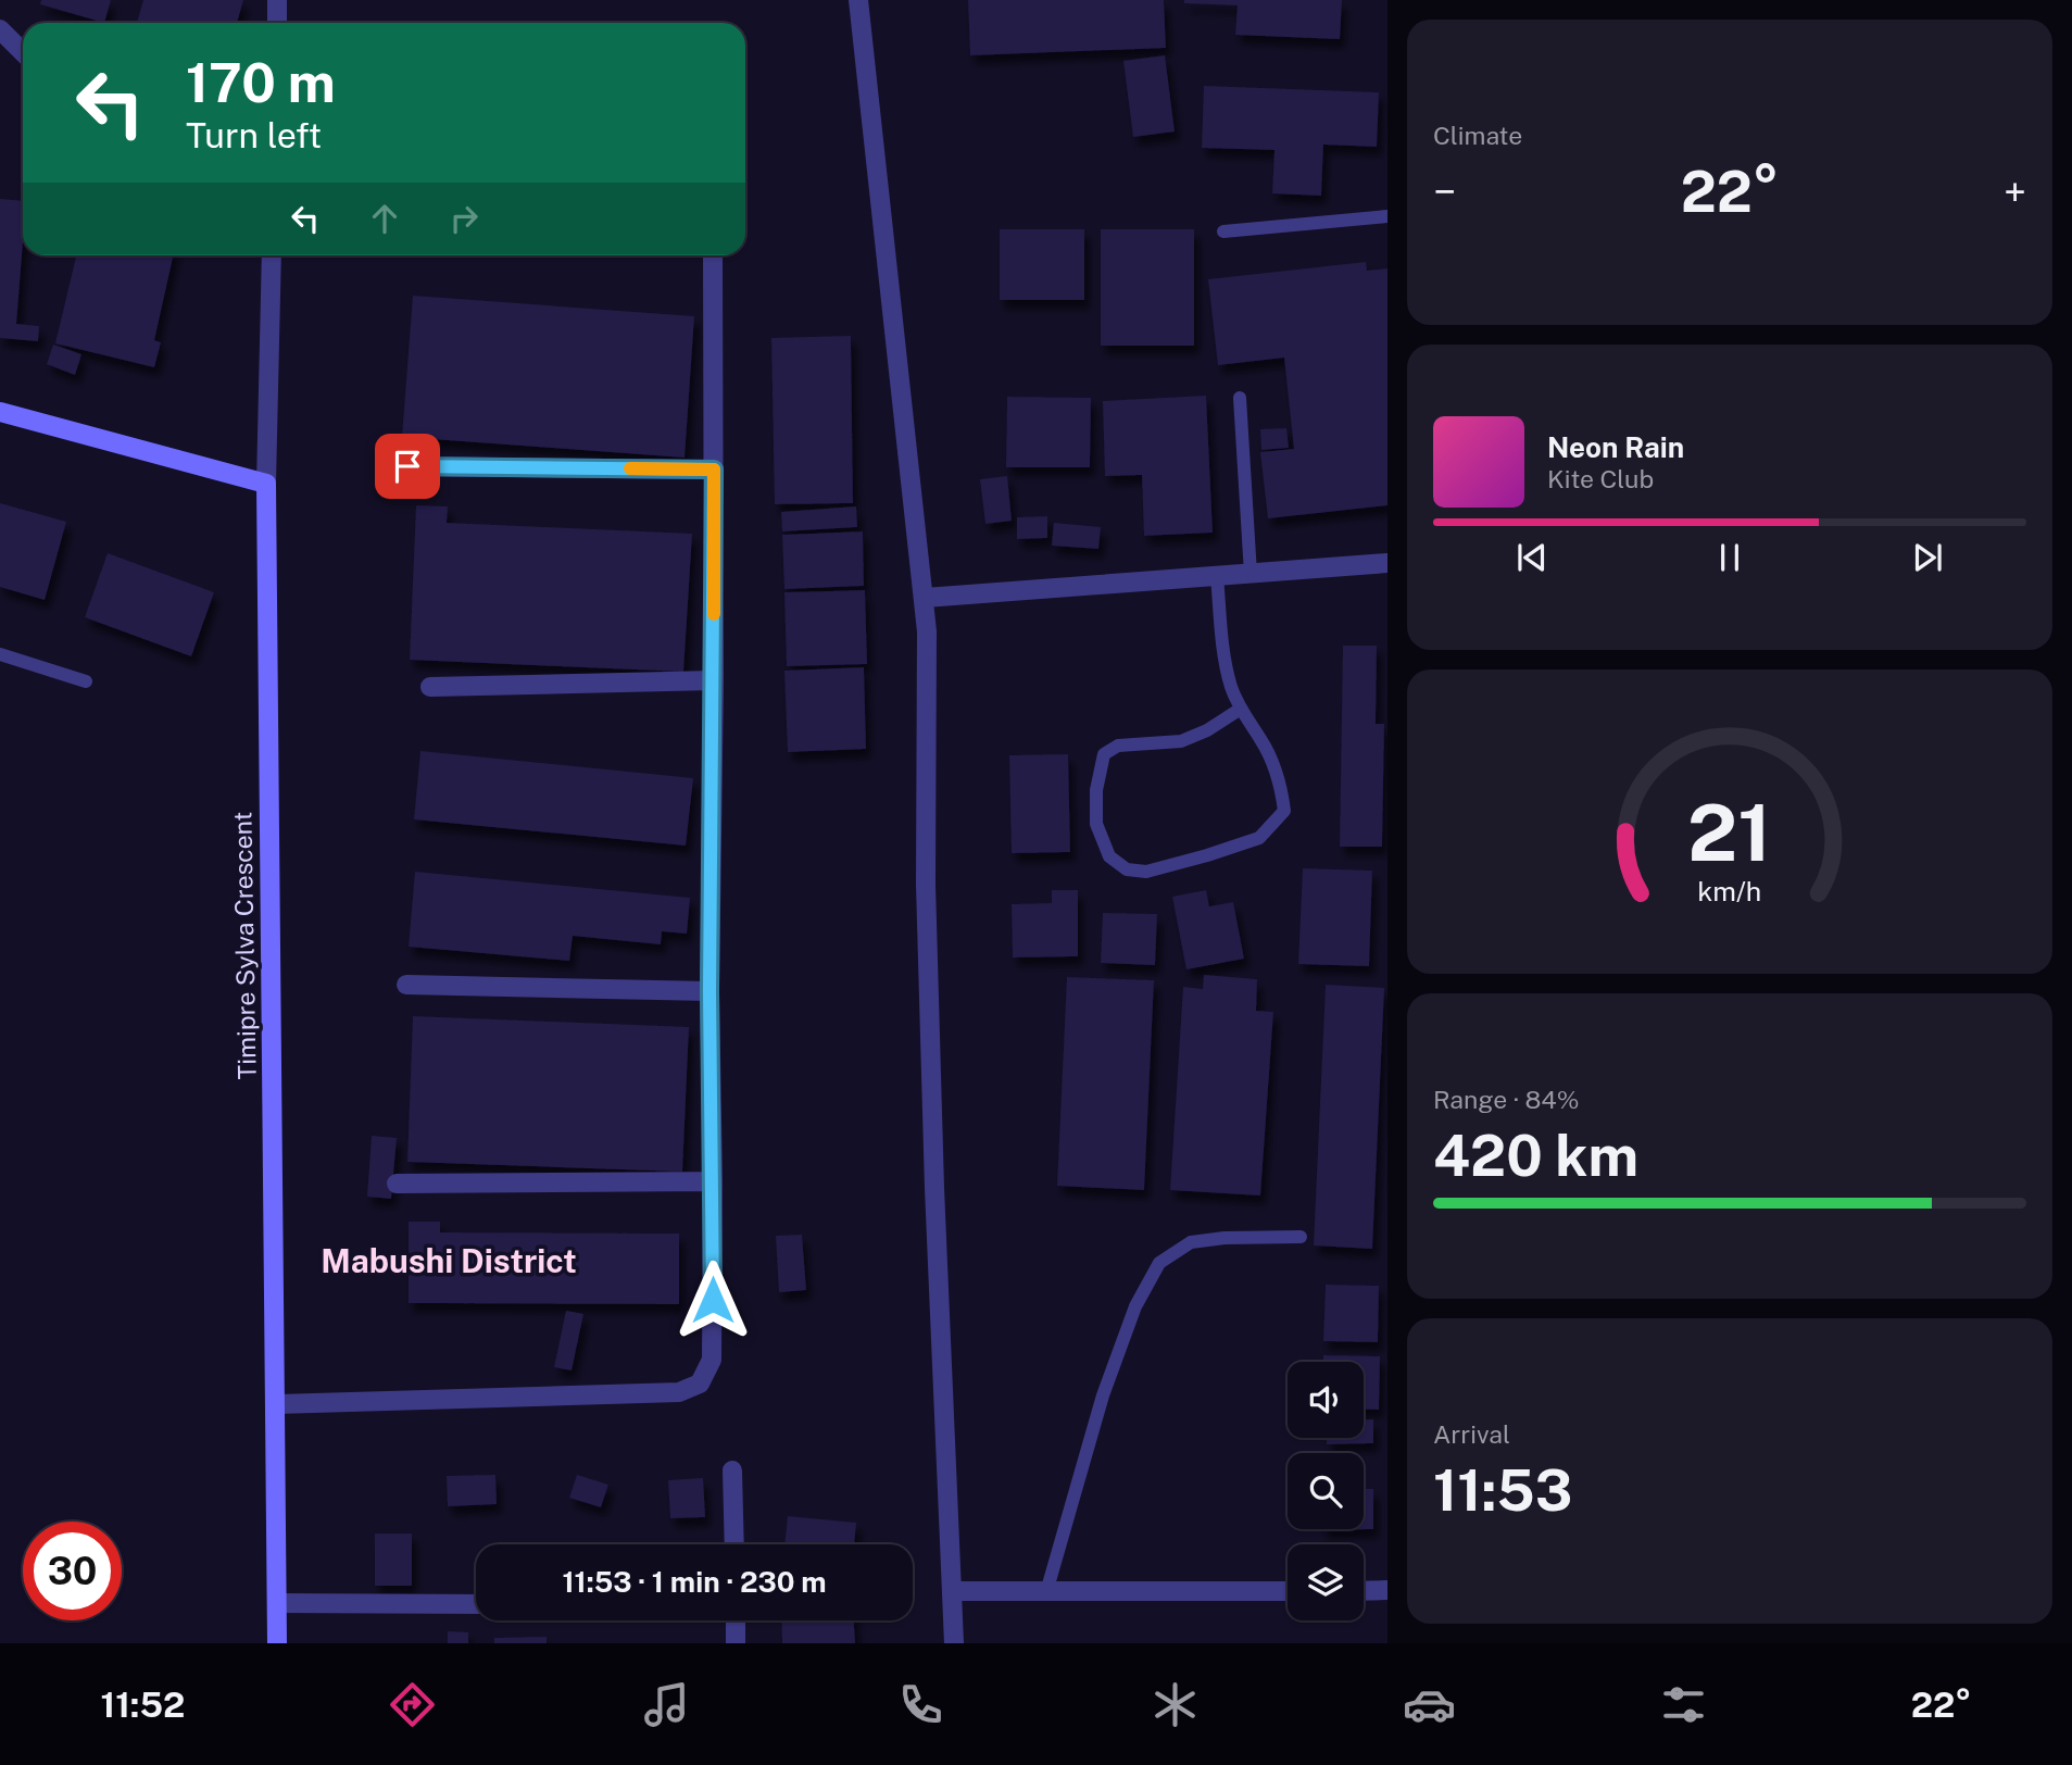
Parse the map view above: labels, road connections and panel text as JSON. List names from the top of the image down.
{
  "streets": {
    "street": ["Timipre Sylva Crescent"]
  },
  "districts": ["Mabushi District"],
  "page": {
    "tile": [
      "Climate",
      ["Range · 84%", "420 km"],
      ["Arrival", "11:53"]
    ],
    "turn": ["170 m", "Turn left"],
    "heat": ["−", "22°", "+"],
    "song": ["Neon Rain", "Kite Club"],
    "limit": "30",
    "trip": "11:53 · 1 min · 230 m",
    "tabs": ["11:52", "22°"],
    "gauge": ["21", "km/h"]
  }
}
